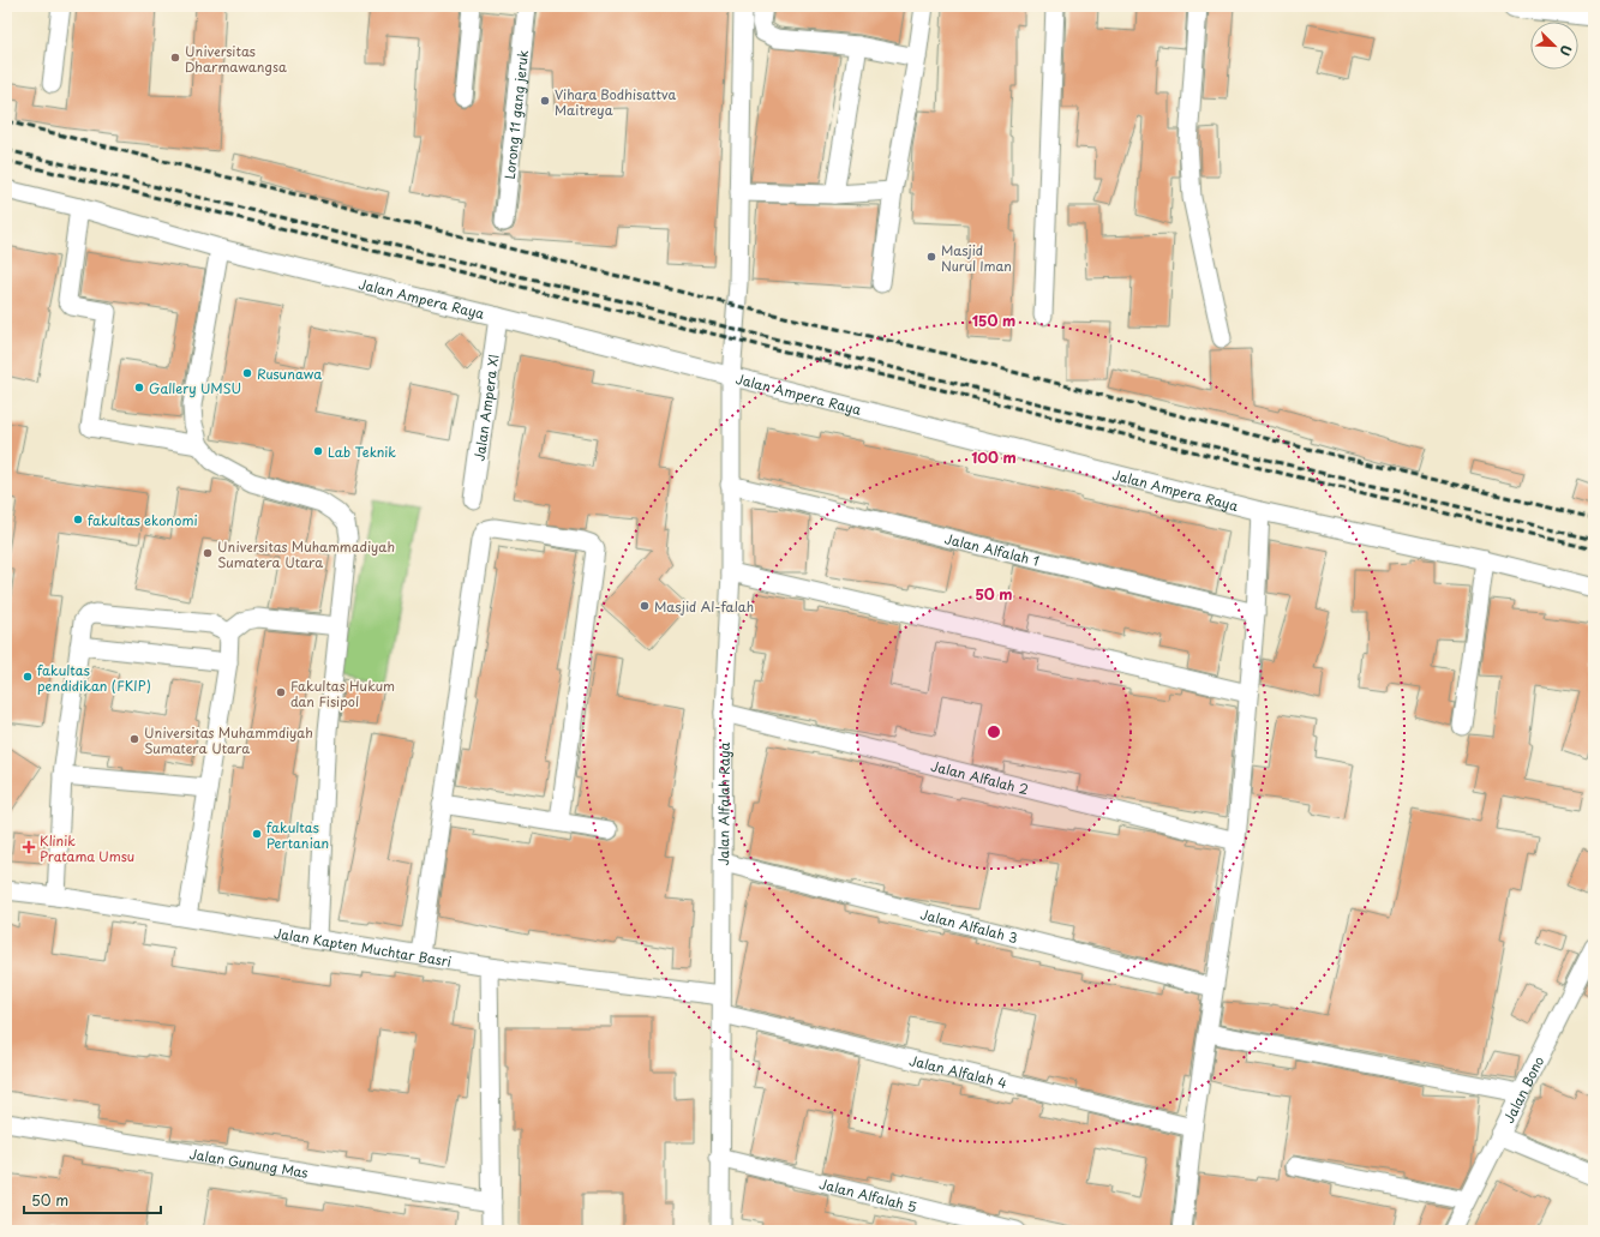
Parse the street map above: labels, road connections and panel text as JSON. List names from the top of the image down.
{
  "streets": {
    "street": [
      "Lorong 11 gang jeruk",
      "Jalan Ampera Raya",
      "Jalan Ampera XI",
      "Jalan Alfalah 1",
      "Jalan Alfalah 2",
      "Jalan Alfalah Raya",
      "Jalan Alfalah 3",
      "Jalan Kapten Muchtar Basri",
      "Jalan Alfalah 4",
      "Jalan Bono",
      "Jalan Gunung Mas",
      "Jalan Alfalah 5"
    ]
  },
  "crossings": [
    ["Jalan Ampera Raya", "Jalan Ampera XI"],
    ["Jalan Ampera Raya", "Jalan Alfalah Raya"],
    ["Jalan Alfalah 1", "Jalan Alfalah Raya"],
    ["Jalan Alfalah 2", "Jalan Alfalah Raya"],
    ["Jalan Alfalah Raya", "Jalan Alfalah 3"],
    ["Jalan Alfalah Raya", "Jalan Kapten Muchtar Basri"],
    ["Jalan Alfalah Raya", "Jalan Alfalah 4"],
    ["Jalan Alfalah Raya", "Jalan Alfalah 5"],
    ["Jalan Kapten Muchtar Basri", "Jalan Alfalah 4"]
  ],
  "places": {
    "other": [
      "Universitas Dharmawangsa",
      "Vihara Bodhisattva Maitreya",
      "Masjid Nurul Iman",
      "Rusunawa",
      "Gallery UMSU",
      "Lab Teknik",
      "fakultas ekonomi",
      "Universitas Muhammadiyah Sumatera Utara",
      "Masjid Al-falah",
      "fakultas pendidikan (FKIP)",
      "Fakultas Hukum dan Fisipol",
      "Universitas Muhammdiyah Sumatera Utara",
      "fakultas Pertanian"
    ],
    "health": ["Klinik Pratama Umsu"]
  },
  "scale_bar": "50 m",
  "north": "bottom right",
  "rings": ["150 m", "100 m", "50 m"]
}
